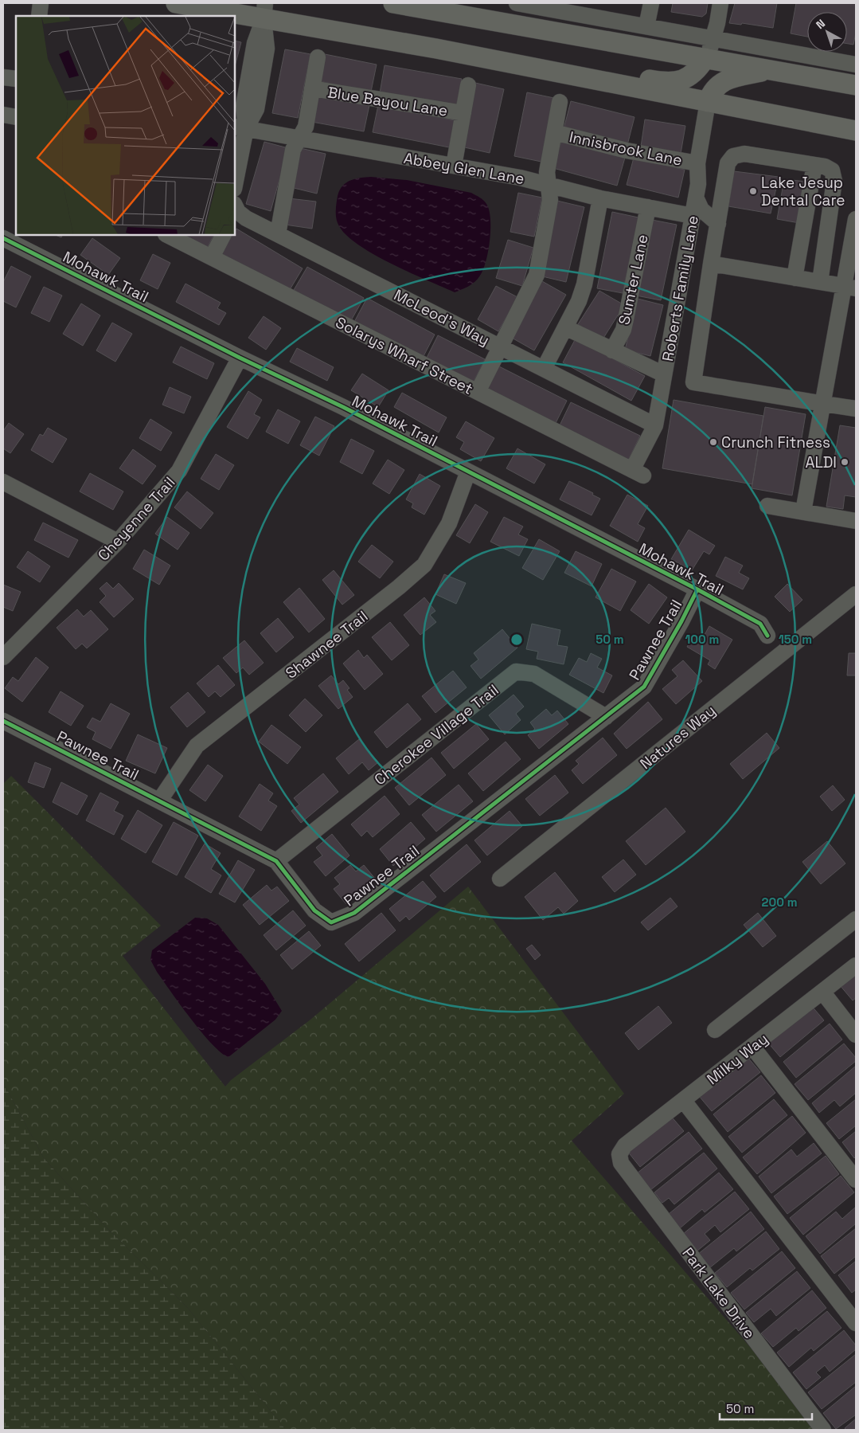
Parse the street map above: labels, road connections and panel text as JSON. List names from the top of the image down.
{
  "streets": {
    "street": [
      "Blue Bayou Lane",
      "Innisbrook Lane",
      "Abbey Glen Lane",
      "Mohawk Trail",
      "Sumter Lane",
      "Roberts Family Lane",
      "McLeod's Way",
      "Solarys Wharf Street",
      "Cheyenne Trail",
      "Pawnee Trail",
      "Shawnee Trail",
      "Cherokee Village Trail",
      "Natures Way",
      "Milky Way",
      "Park Lake Drive"
    ]
  },
  "crossings": [
    ["Blue Bayou Lane", "Abbey Glen Lane"],
    ["Blue Bayou Lane", "McLeod's Way"],
    ["Innisbrook Lane", "Abbey Glen Lane"],
    ["Innisbrook Lane", "Roberts Family Lane"],
    ["Innisbrook Lane", "McLeod's Way"],
    ["Innisbrook Lane", "Solarys Wharf Street"],
    ["Abbey Glen Lane", "Sumter Lane"],
    ["Abbey Glen Lane", "Roberts Family Lane"],
    ["Mohawk Trail", "Cheyenne Trail"],
    ["Mohawk Trail", "Pawnee Trail"],
    ["Mohawk Trail", "Shawnee Trail"],
    ["Roberts Family Lane", "McLeod's Way"],
    ["Roberts Family Lane", "Solarys Wharf Street"],
    ["Pawnee Trail", "Shawnee Trail"],
    ["Pawnee Trail", "Cherokee Village Trail"],
    ["Milky Way", "Park Lake Drive"]
  ],
  "places": ["Lake Jesup Dental Care", "Crunch Fitness", "ALDI"],
  "scale_bar": "50 m",
  "north": "top left",
  "rings": [
    "50 m",
    "100 m",
    "150 m",
    "200 m"
  ]
}
